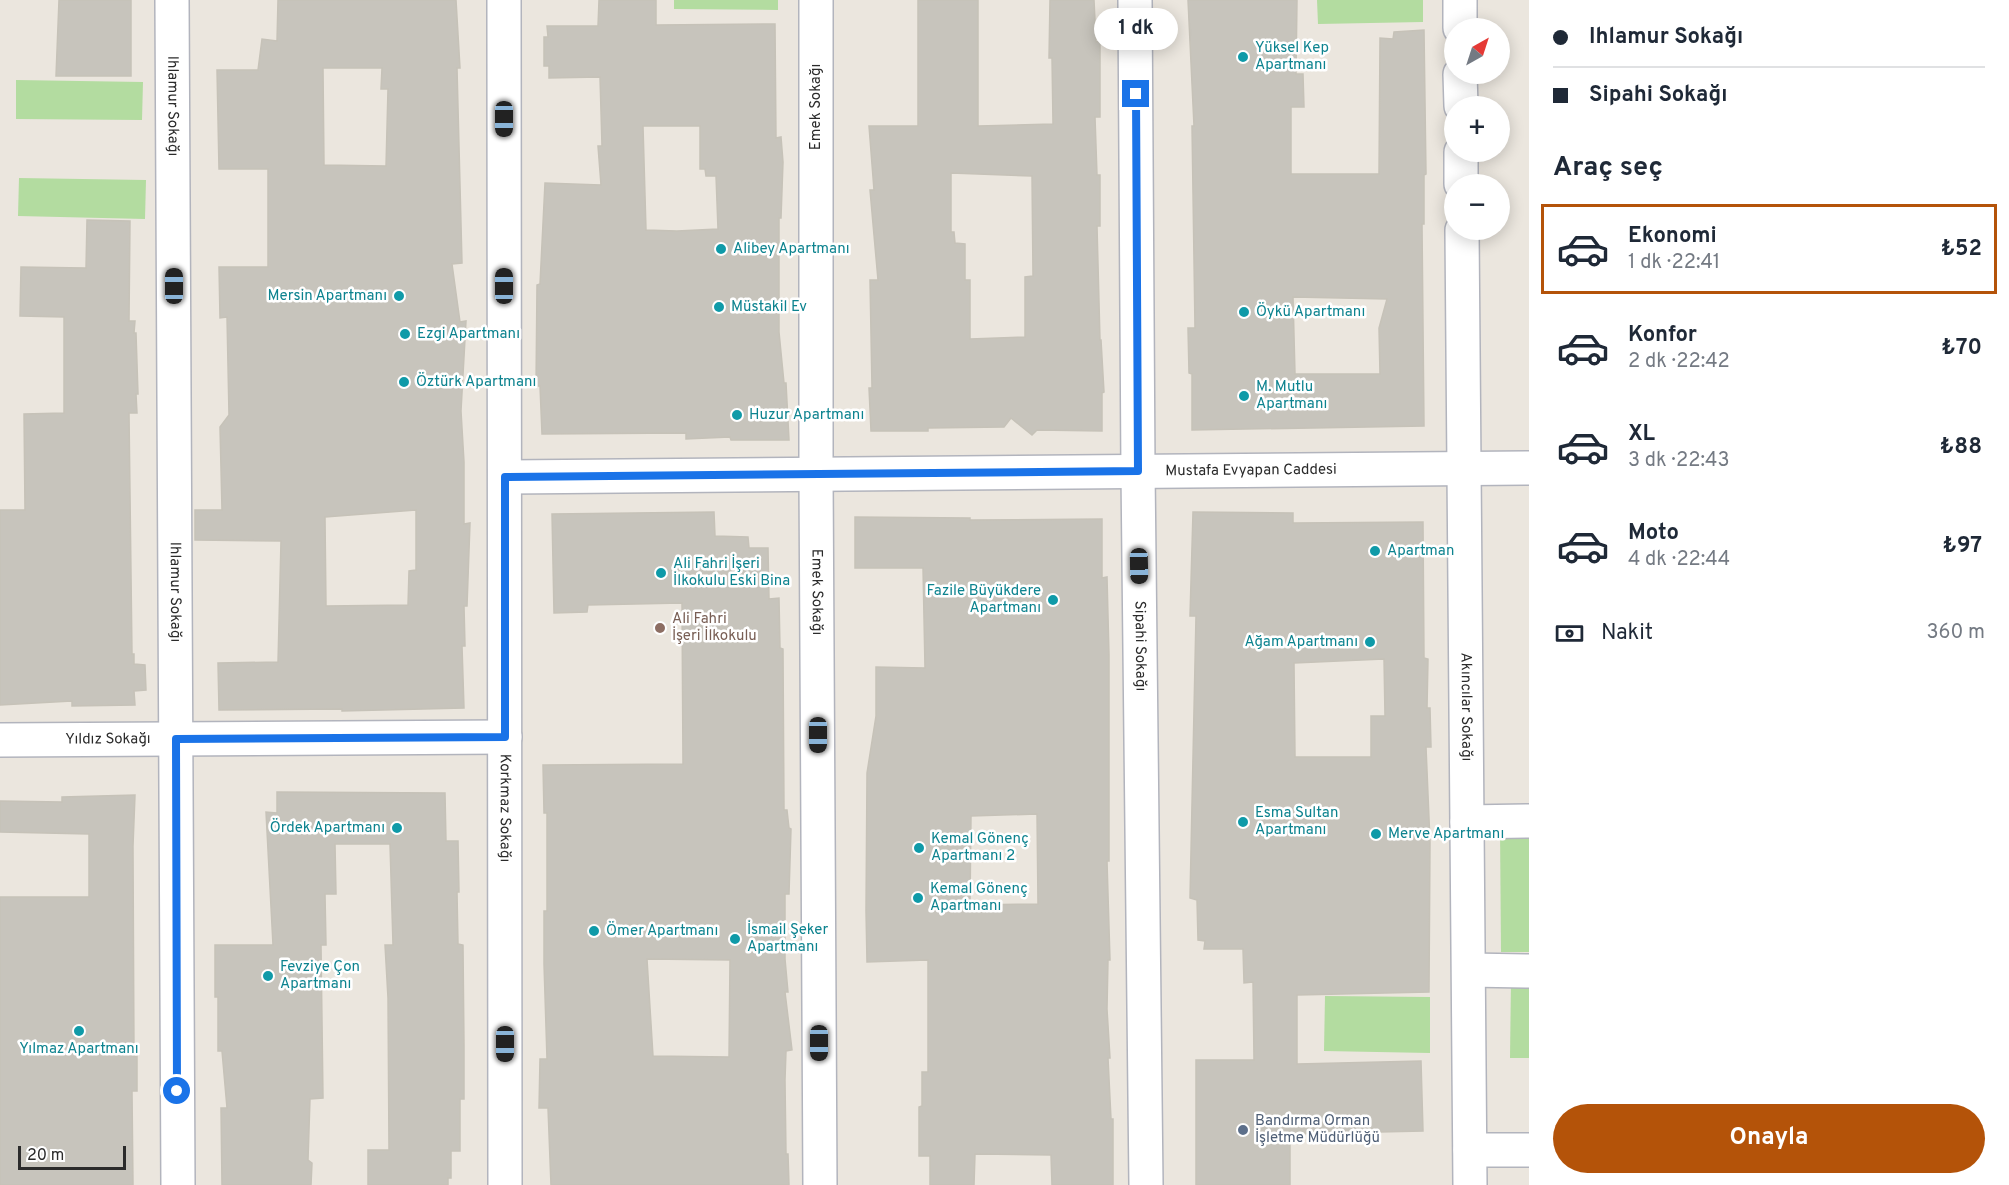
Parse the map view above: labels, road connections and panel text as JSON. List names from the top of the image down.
{
  "streets": {
    "street": [
      "Ihlamur Sokağı",
      "Emek Sokağı",
      "Mustafa Evyapan Caddesi",
      "Sipahi Sokağı",
      "Akıncılar Sokağı",
      "Yıldız Sokağı",
      "Korkmaz Sokağı"
    ]
  },
  "crossings": [
    ["Ihlamur Sokağı", "Yıldız Sokağı"],
    ["Emek Sokağı", "Mustafa Evyapan Caddesi"],
    ["Mustafa Evyapan Caddesi", "Sipahi Sokağı"],
    ["Mustafa Evyapan Caddesi", "Akıncılar Sokağı"],
    ["Mustafa Evyapan Caddesi", "Korkmaz Sokağı"],
    ["Yıldız Sokağı", "Korkmaz Sokağı"]
  ],
  "places": [
    "Yüksel Kep Apartmanı",
    "Alibey Apartmanı",
    "Mersin Apartmanı",
    "Müstakil Ev",
    "Öykü Apartmanı",
    "Ezgi Apartmanı",
    "Öztürk Apartmanı",
    "M. Mutlu Apartmanı",
    "Huzur Apartmanı",
    "Apartman",
    "Ali Fahri İşeri İlkokulu Eski Bina",
    "Fazile Büyükdere Apartmanı",
    "Ali Fahri İşeri İlkokulu",
    "Ağam Apartmanı",
    "Esma Sultan Apartmanı",
    "Ördek Apartmanı",
    "Merve Apartmanı",
    "Kemal Gönenç Apartmanı 2",
    "Kemal Gönenç Apartmanı",
    "Ömer Apartmanı",
    "İsmail Şeker Apartmanı",
    "Fevziye Çon Apartmanı",
    "Yılmaz Apartmanı",
    "Bandırma Orman İşletme Müdürlüğü"
  ],
  "scale_bar": "20 m",
  "north": "top right",
  "page": {
    "banner": ["Ihlamur Sokağı", "Sipahi Sokağı"],
    "bubble": "1 dk",
    "map_buttons": ["+", "−"],
    "heading": "Araç seç",
    "list": [
      {
        "name": "Ekonomi",
        "note": "1 dk · 22:41",
        "value": "₺52"
      },
      {
        "name": "Konfor",
        "note": "2 dk · 22:42",
        "value": "₺70"
      },
      {
        "name": "XL",
        "note": "3 dk · 22:43",
        "value": "₺88"
      },
      {
        "name": "Moto",
        "note": "4 dk · 22:44",
        "value": "₺97"
      }
    ],
    "pay": ["Nakit", "360 m"],
    "buttons": "Onayla",
    "scale": "20 m"
  }
}
